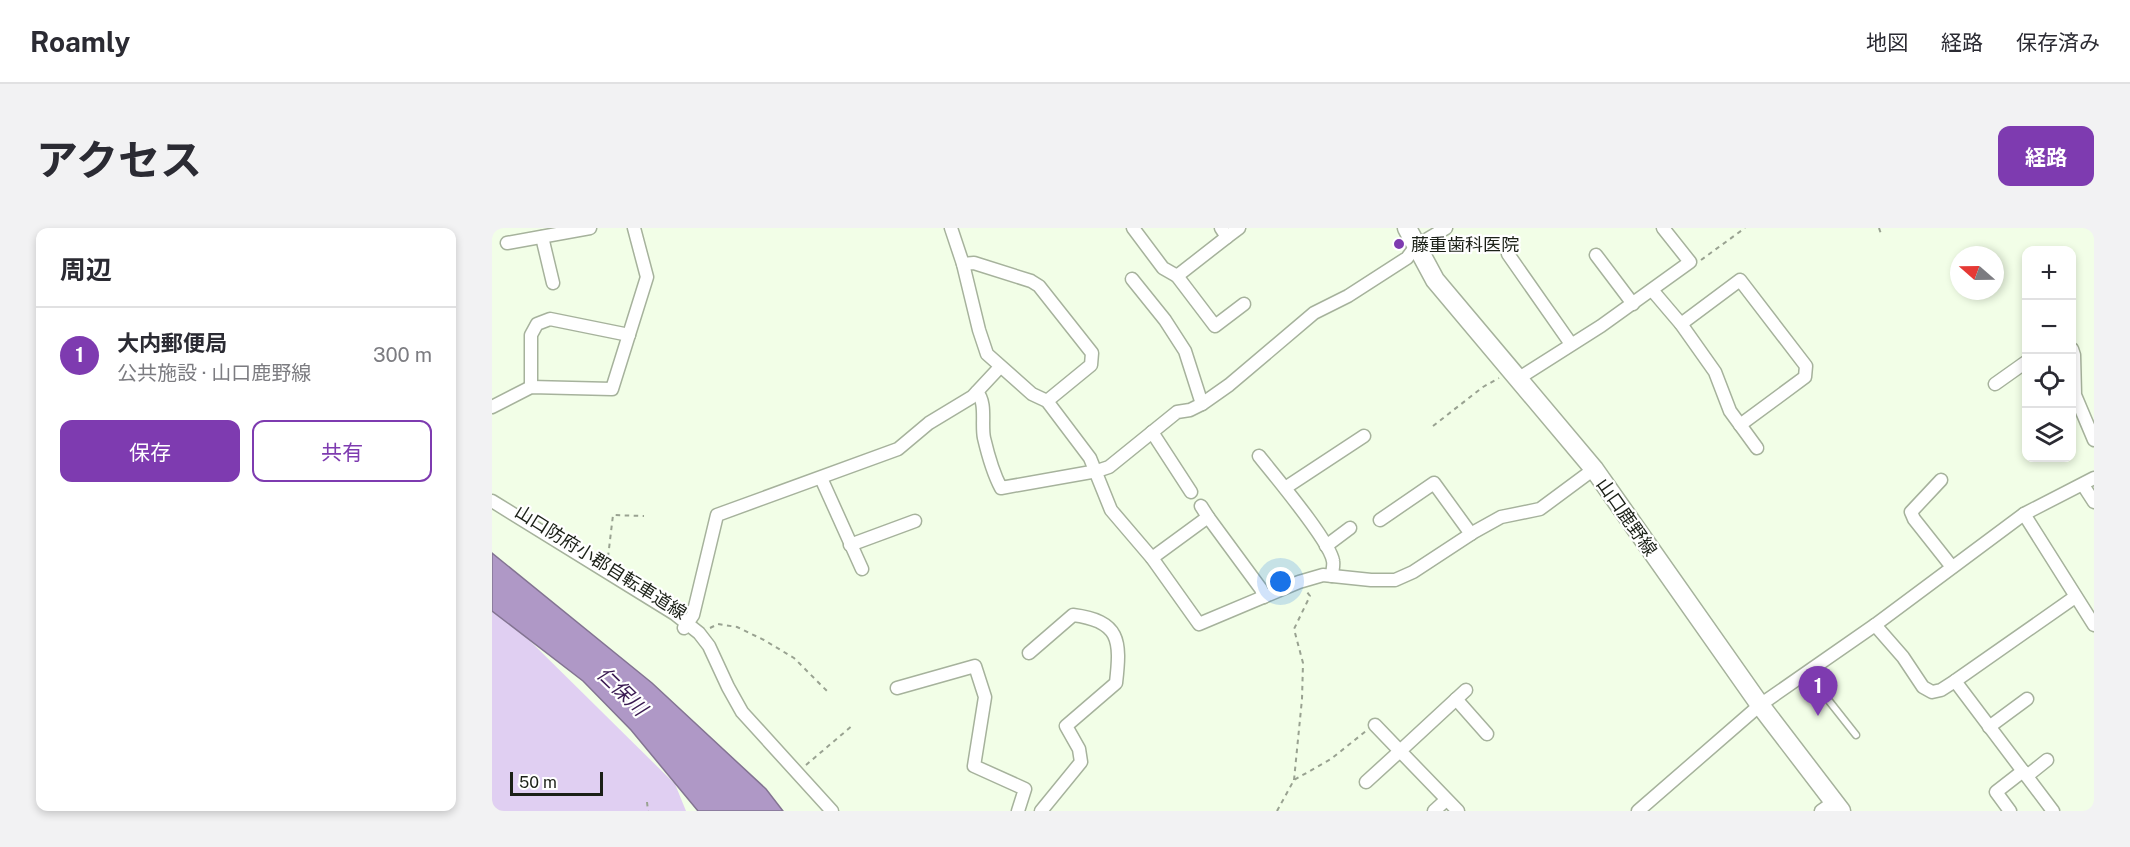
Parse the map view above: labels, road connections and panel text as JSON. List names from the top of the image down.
{
  "streets": {
    "main road": ["山口鹿野線"]
  },
  "water": ["仁保川"],
  "places": ["藤重歯科医院"],
  "scale_bar": "50 m",
  "north": "left",
  "page": {
    "header": "Roamly",
    "nav": ["地図", "経路", "保存済み"],
    "title": "アクセス",
    "buttons": [
      "経路",
      ["保存", "共有"]
    ],
    "heading": "周辺",
    "map_buttons": ["+", "−"],
    "list": [
      {
        "mark": "1",
        "name": "大内郵便局",
        "note": "公共施設 · 山口鹿野線",
        "value": "300 m"
      }
    ],
    "pins": "1",
    "scale": "50 m"
  }
}
